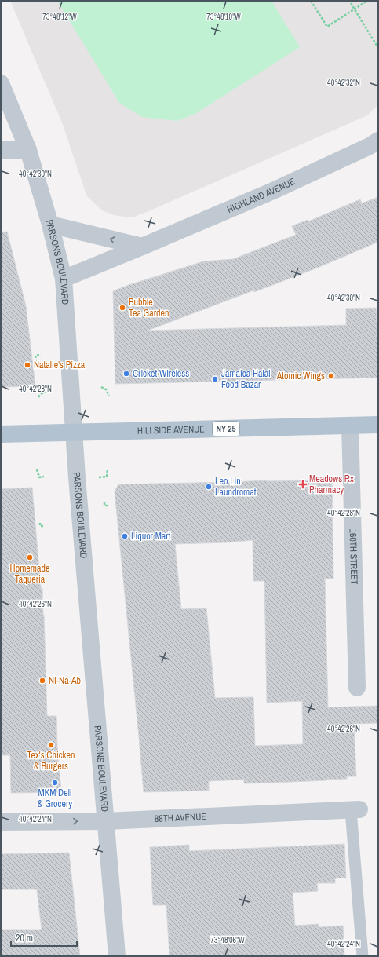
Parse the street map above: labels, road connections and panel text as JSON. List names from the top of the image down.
{
  "streets": {
    "main road": ["NY 25", "HILLSIDE AVENUE"],
    "street": [
      "HIGHLAND AVENUE",
      "PARSONS BOULEVARD",
      "160TH STREET",
      "88TH AVENUE"
    ]
  },
  "crossings": [
    ["HIGHLAND AVENUE", "PARSONS BOULEVARD"],
    ["PARSONS BOULEVARD", "HILLSIDE AVENUE"],
    ["PARSONS BOULEVARD", "88TH AVENUE"],
    ["HILLSIDE AVENUE", "160TH STREET"]
  ],
  "places": {
    "other": [
      "Bubble Tea Garden",
      "Natalie's Pizza",
      "Cricket Wireless",
      "Atomic Wings",
      "Jamaica Halal Food Bazar",
      "Leo Lin Laundromat",
      "Liquor Mart",
      "Homemade Taqueria",
      "Ni-Na-Ab",
      "Tex's Chicken & Burgers",
      "MKM Deli & Grocery"
    ],
    "health": ["Meadows Rx Pharmacy"]
  },
  "scale_bar": "20 m",
  "coordinates": [
    "73°48'12\"W",
    "73°48'10\"W",
    "40°42'32\"N",
    "40°42'30\"N",
    "40°42'28\"N",
    "40°42'26\"N",
    "40°42'24\"N",
    "73°48'06\"W"
  ]
}
